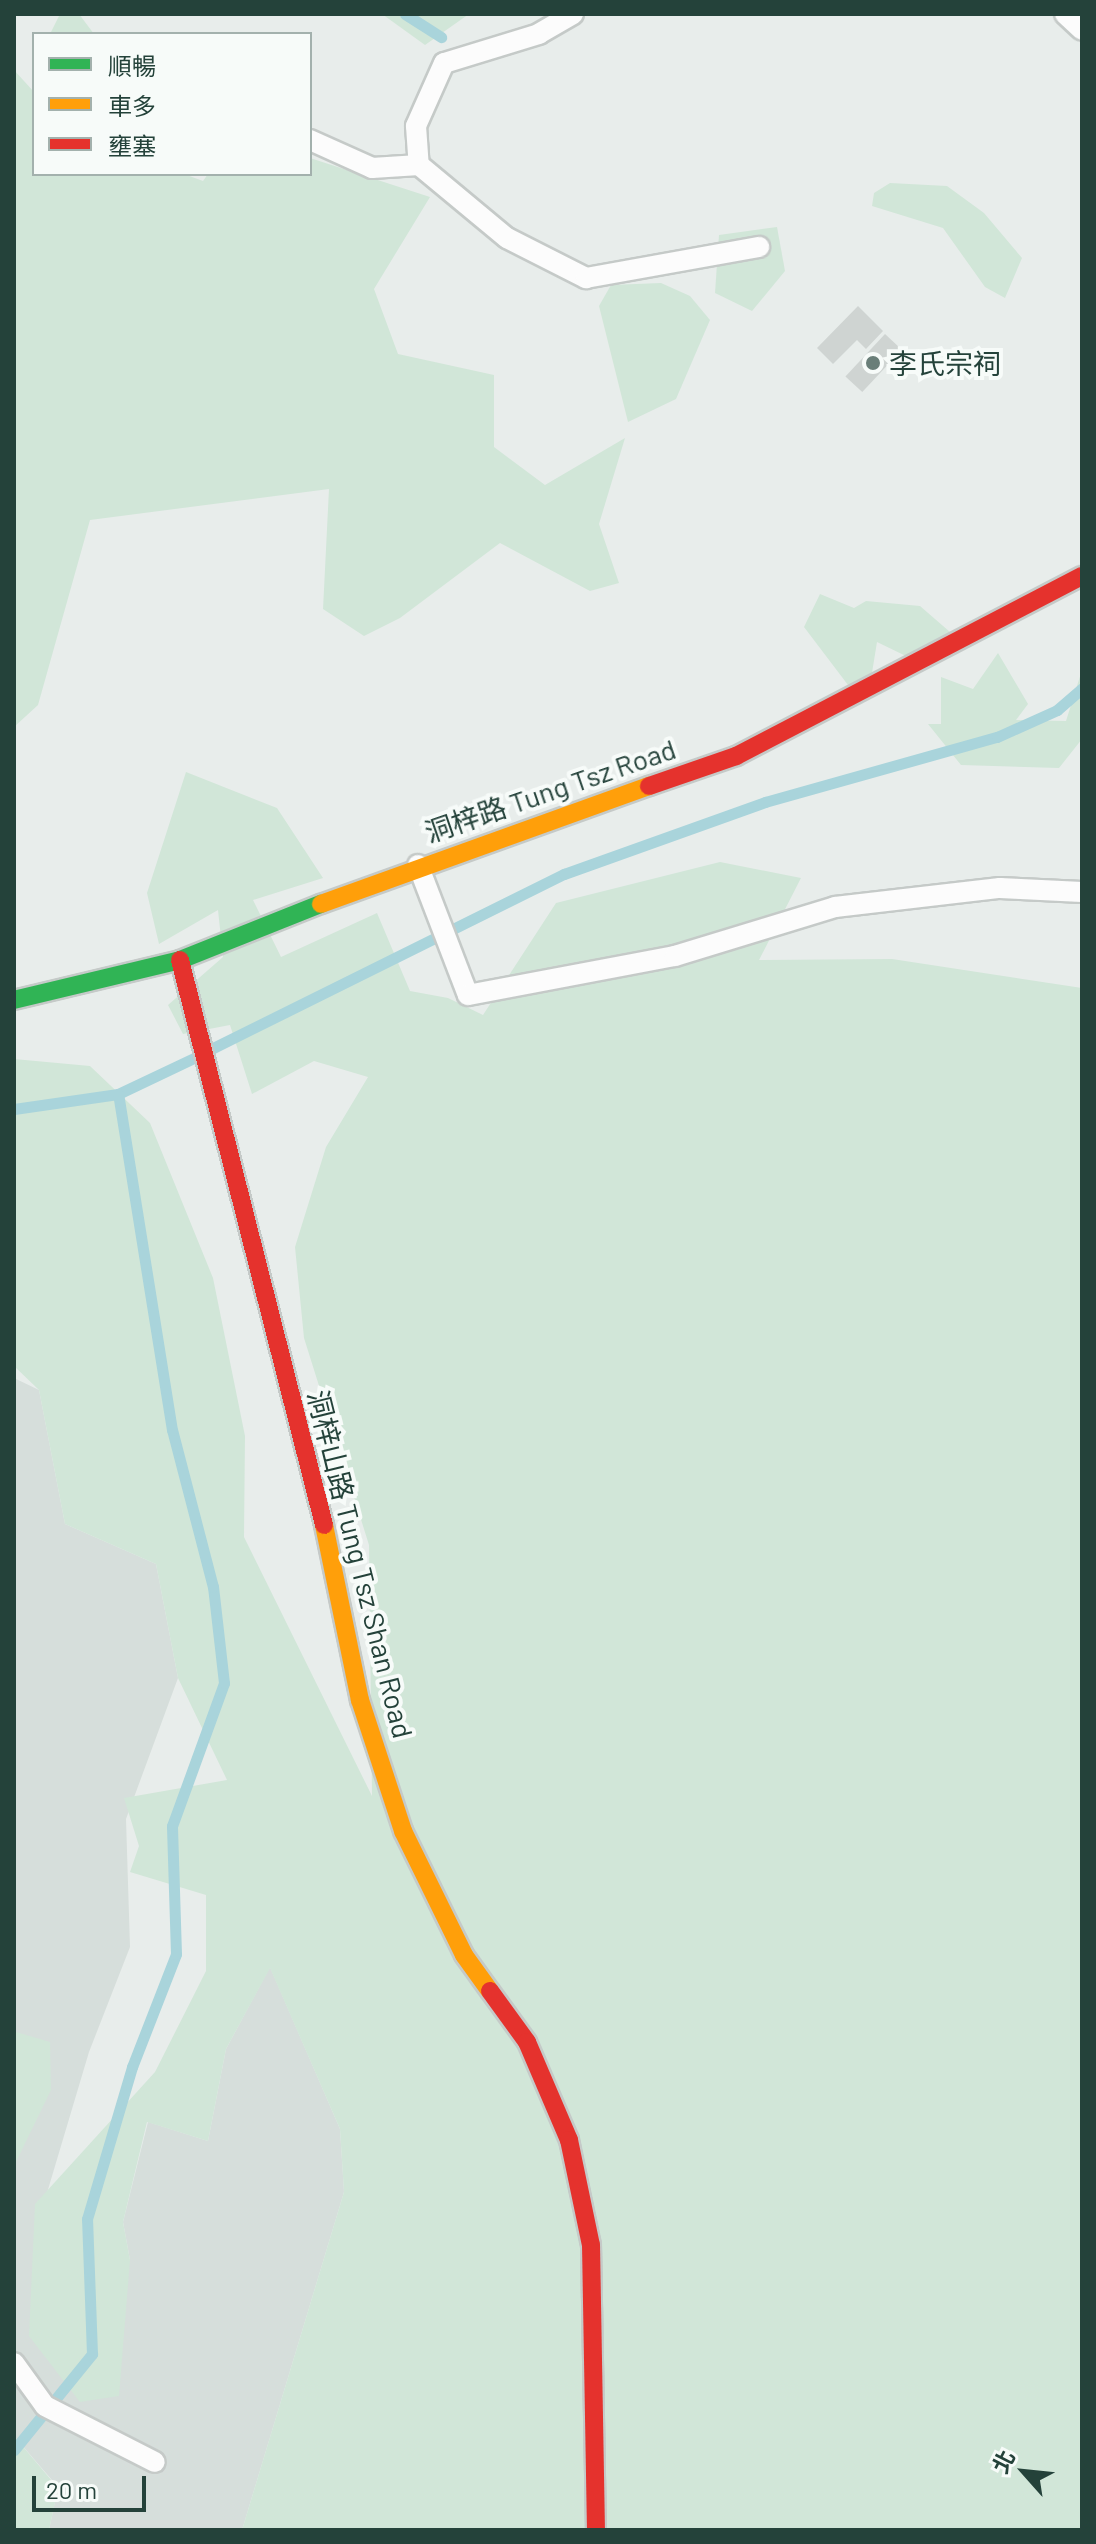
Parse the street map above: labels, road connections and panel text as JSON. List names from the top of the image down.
{
  "streets": {
    "street": ["洞梓路 Tung Tsz Road", "洞梓山路 Tung Tsz Shan Road"]
  },
  "crossings": [
    ["洞梓路 Tung Tsz Road", "洞梓山路 Tung Tsz Shan Road"]
  ],
  "places": ["李氏宗祠"],
  "legend": ["順暢", "車多", "壅塞"],
  "scale_bar": "20 m",
  "north": "top left"
}
